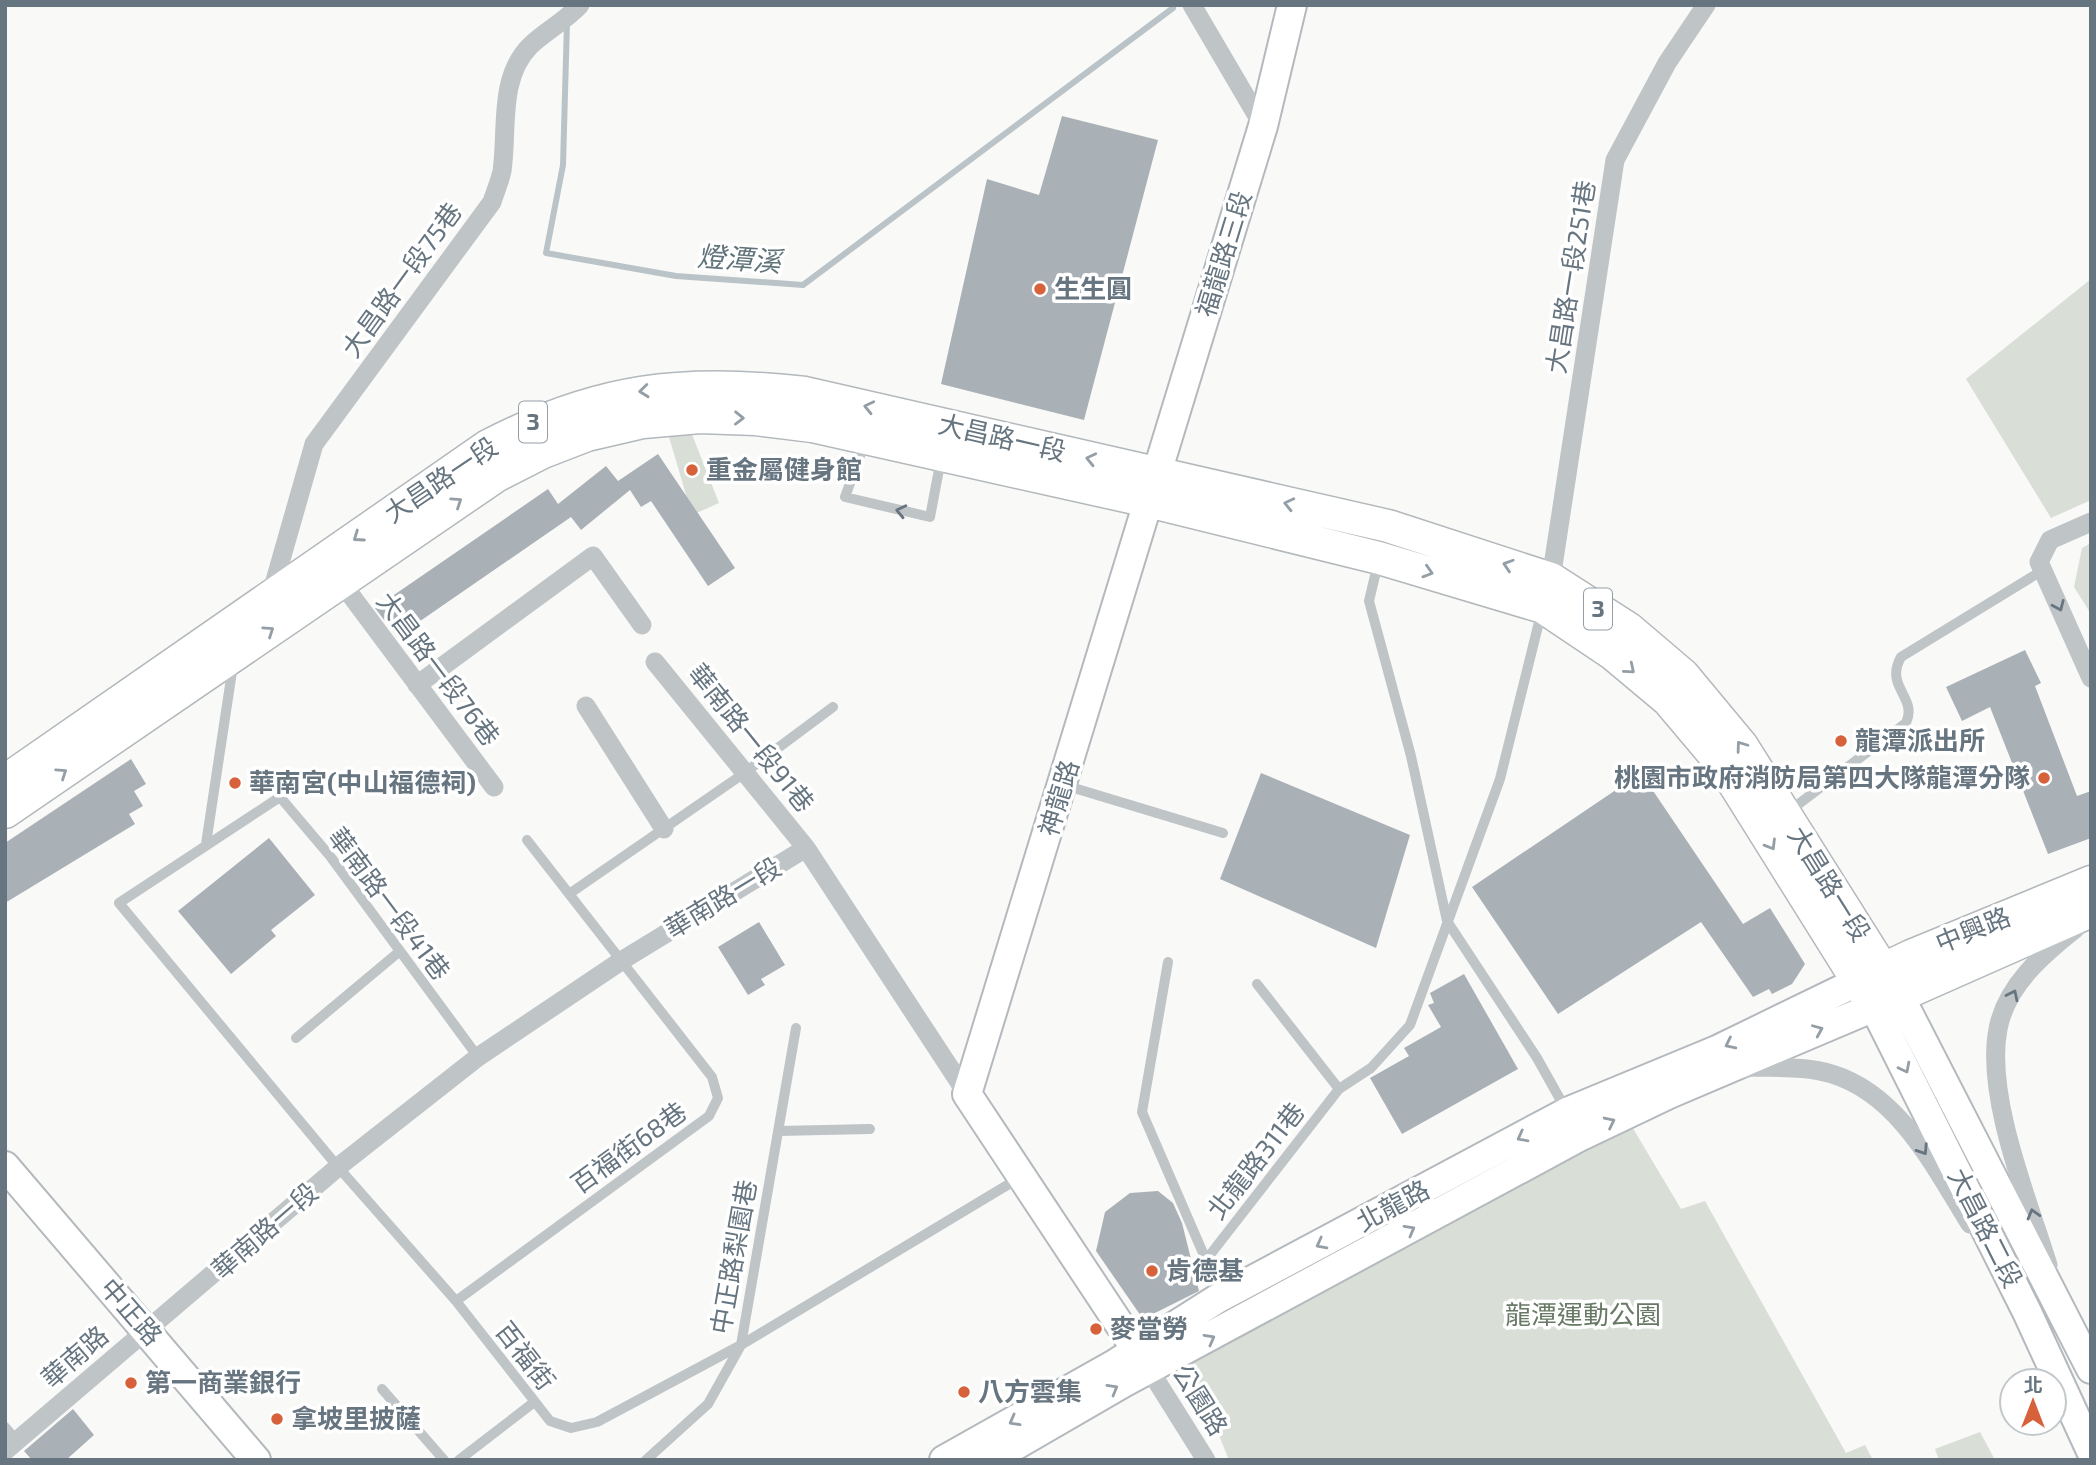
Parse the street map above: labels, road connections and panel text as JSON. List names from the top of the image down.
{
  "streets": {
    "main road": [
      "福龍路三段",
      "3",
      "大昌路一段",
      "神龍路",
      "華南路一段",
      "中興路",
      "北龍路",
      "大昌路二段",
      "中正路"
    ],
    "street": [
      "大昌路一段251巷",
      "大昌路一段75巷",
      "大昌路一段76巷",
      "華南路一段91巷",
      "華南路",
      "公園路"
    ],
    "lane": [
      "華南路一段41巷",
      "百福街68巷",
      "北龍路311巷",
      "中正路梨園巷",
      "百福街"
    ]
  },
  "crossings": [
    ["福龍路三段", "大昌路一段"],
    ["福龍路三段", "神龍路"],
    ["大昌路一段251巷", "大昌路一段"],
    ["大昌路一段251巷", "北龍路311巷"],
    ["大昌路一段75巷", "大昌路一段"],
    ["大昌路一段", "大昌路一段76巷"],
    ["大昌路一段", "神龍路"],
    ["大昌路一段", "中興路"],
    ["大昌路一段", "北龍路311巷"],
    ["大昌路一段", "北龍路"],
    ["大昌路一段", "大昌路二段"],
    ["華南路一段91巷", "華南路一段"],
    ["神龍路", "華南路一段"],
    ["華南路一段", "華南路一段41巷"],
    ["華南路一段", "百福街68巷"],
    ["華南路一段", "北龍路"],
    ["華南路一段", "中正路"],
    ["華南路一段", "百福街"],
    ["華南路一段", "華南路"],
    ["華南路一段", "公園路"],
    ["華南路一段41巷", "百福街"],
    ["中興路", "北龍路"],
    ["中興路", "大昌路二段"],
    ["百福街68巷", "百福街"],
    ["北龍路311巷", "北龍路"],
    ["北龍路", "大昌路二段"],
    ["北龍路", "公園路"],
    ["中正路梨園巷", "百福街"],
    ["中正路", "華南路"]
  ],
  "water": ["燈潭溪"],
  "parks": ["龍潭運動公園"],
  "places": [
    "生生圓",
    "重金屬健身館",
    "龍潭派出所",
    "桃園市政府消防局第四大隊龍潭分隊",
    "華南宮(中山福德祠)",
    "肯德基",
    "麥當勞",
    "第一商業銀行",
    "八方雲集",
    "拿坡里披薩"
  ],
  "north": "top"
}
